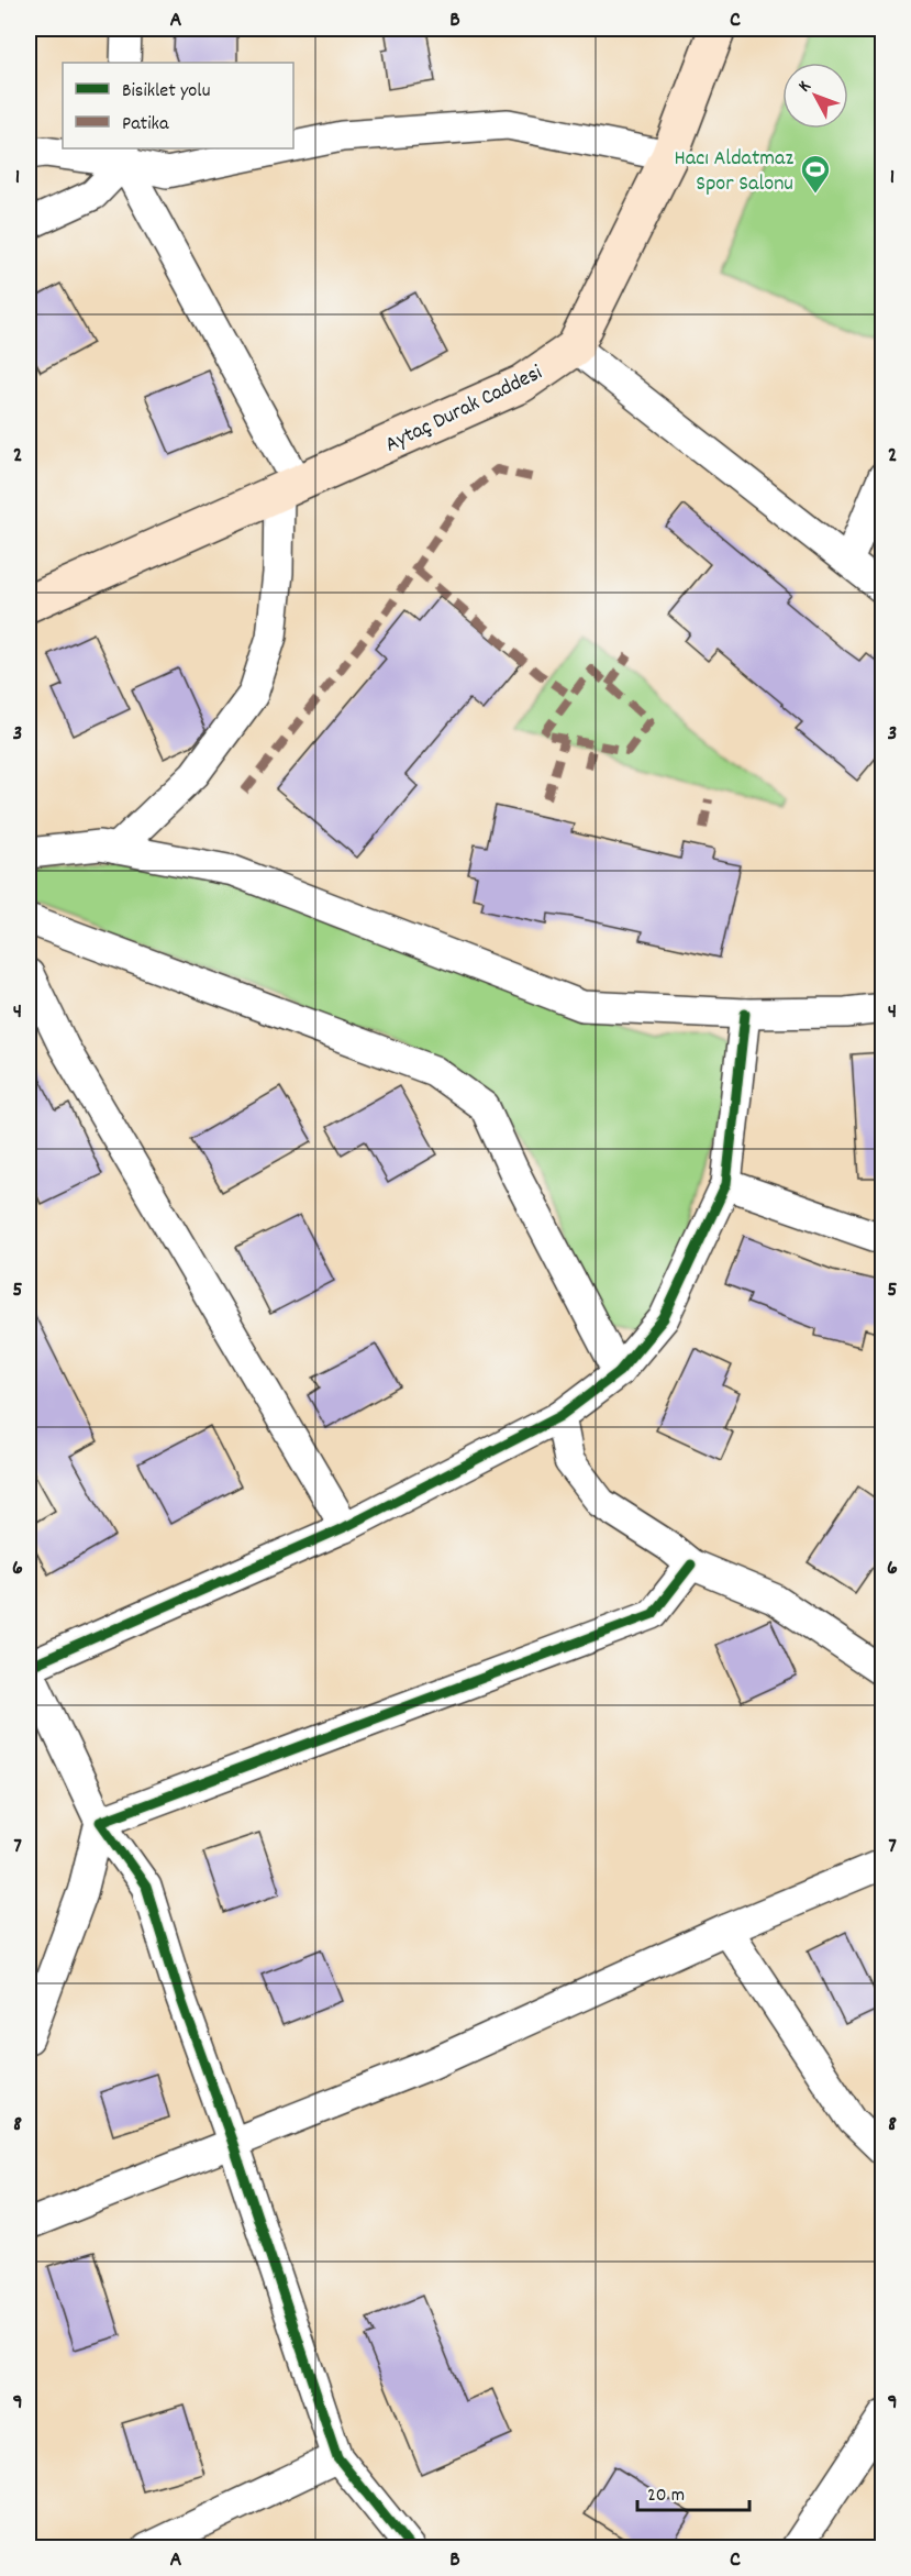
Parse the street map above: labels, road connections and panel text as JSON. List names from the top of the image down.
{
  "streets": {
    "main road": ["Aytaç Durak Caddesi"]
  },
  "places": {
    "sports": ["Hacı Aldatmaz Spor Salonu"]
  },
  "legend": ["Bisiklet yolu", "Patika"],
  "scale_bar": "20 m",
  "north": "top left",
  "grid": {
    "columns": ["A", "B", "C"],
    "rows": [
      "1",
      "2",
      "3",
      "4",
      "5",
      "6",
      "7",
      "8",
      "9"
    ]
  }
}
